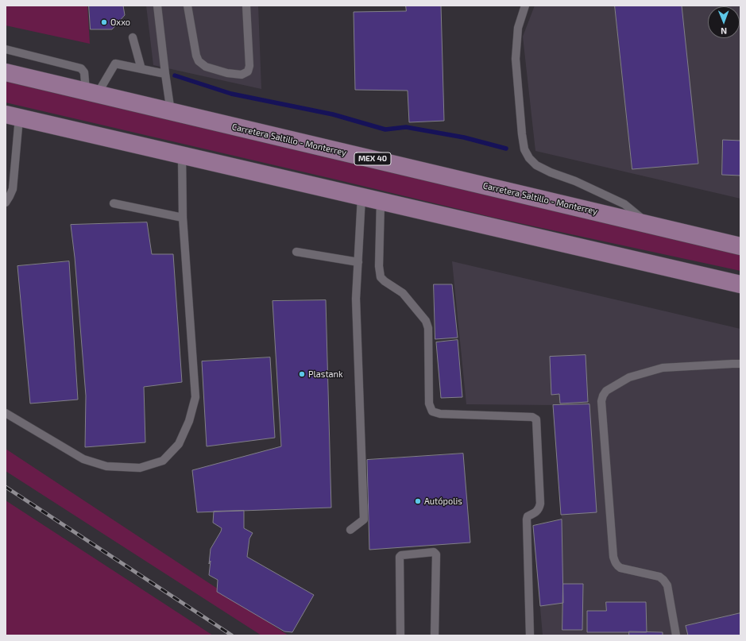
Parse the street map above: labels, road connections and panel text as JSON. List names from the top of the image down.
{
  "streets": {
    "main road": ["Carretera Saltillo - Monterrey", "MEX 40"]
  },
  "places": ["Oxxo", "Plastank", "Autópolis"],
  "north": "bottom"
}
